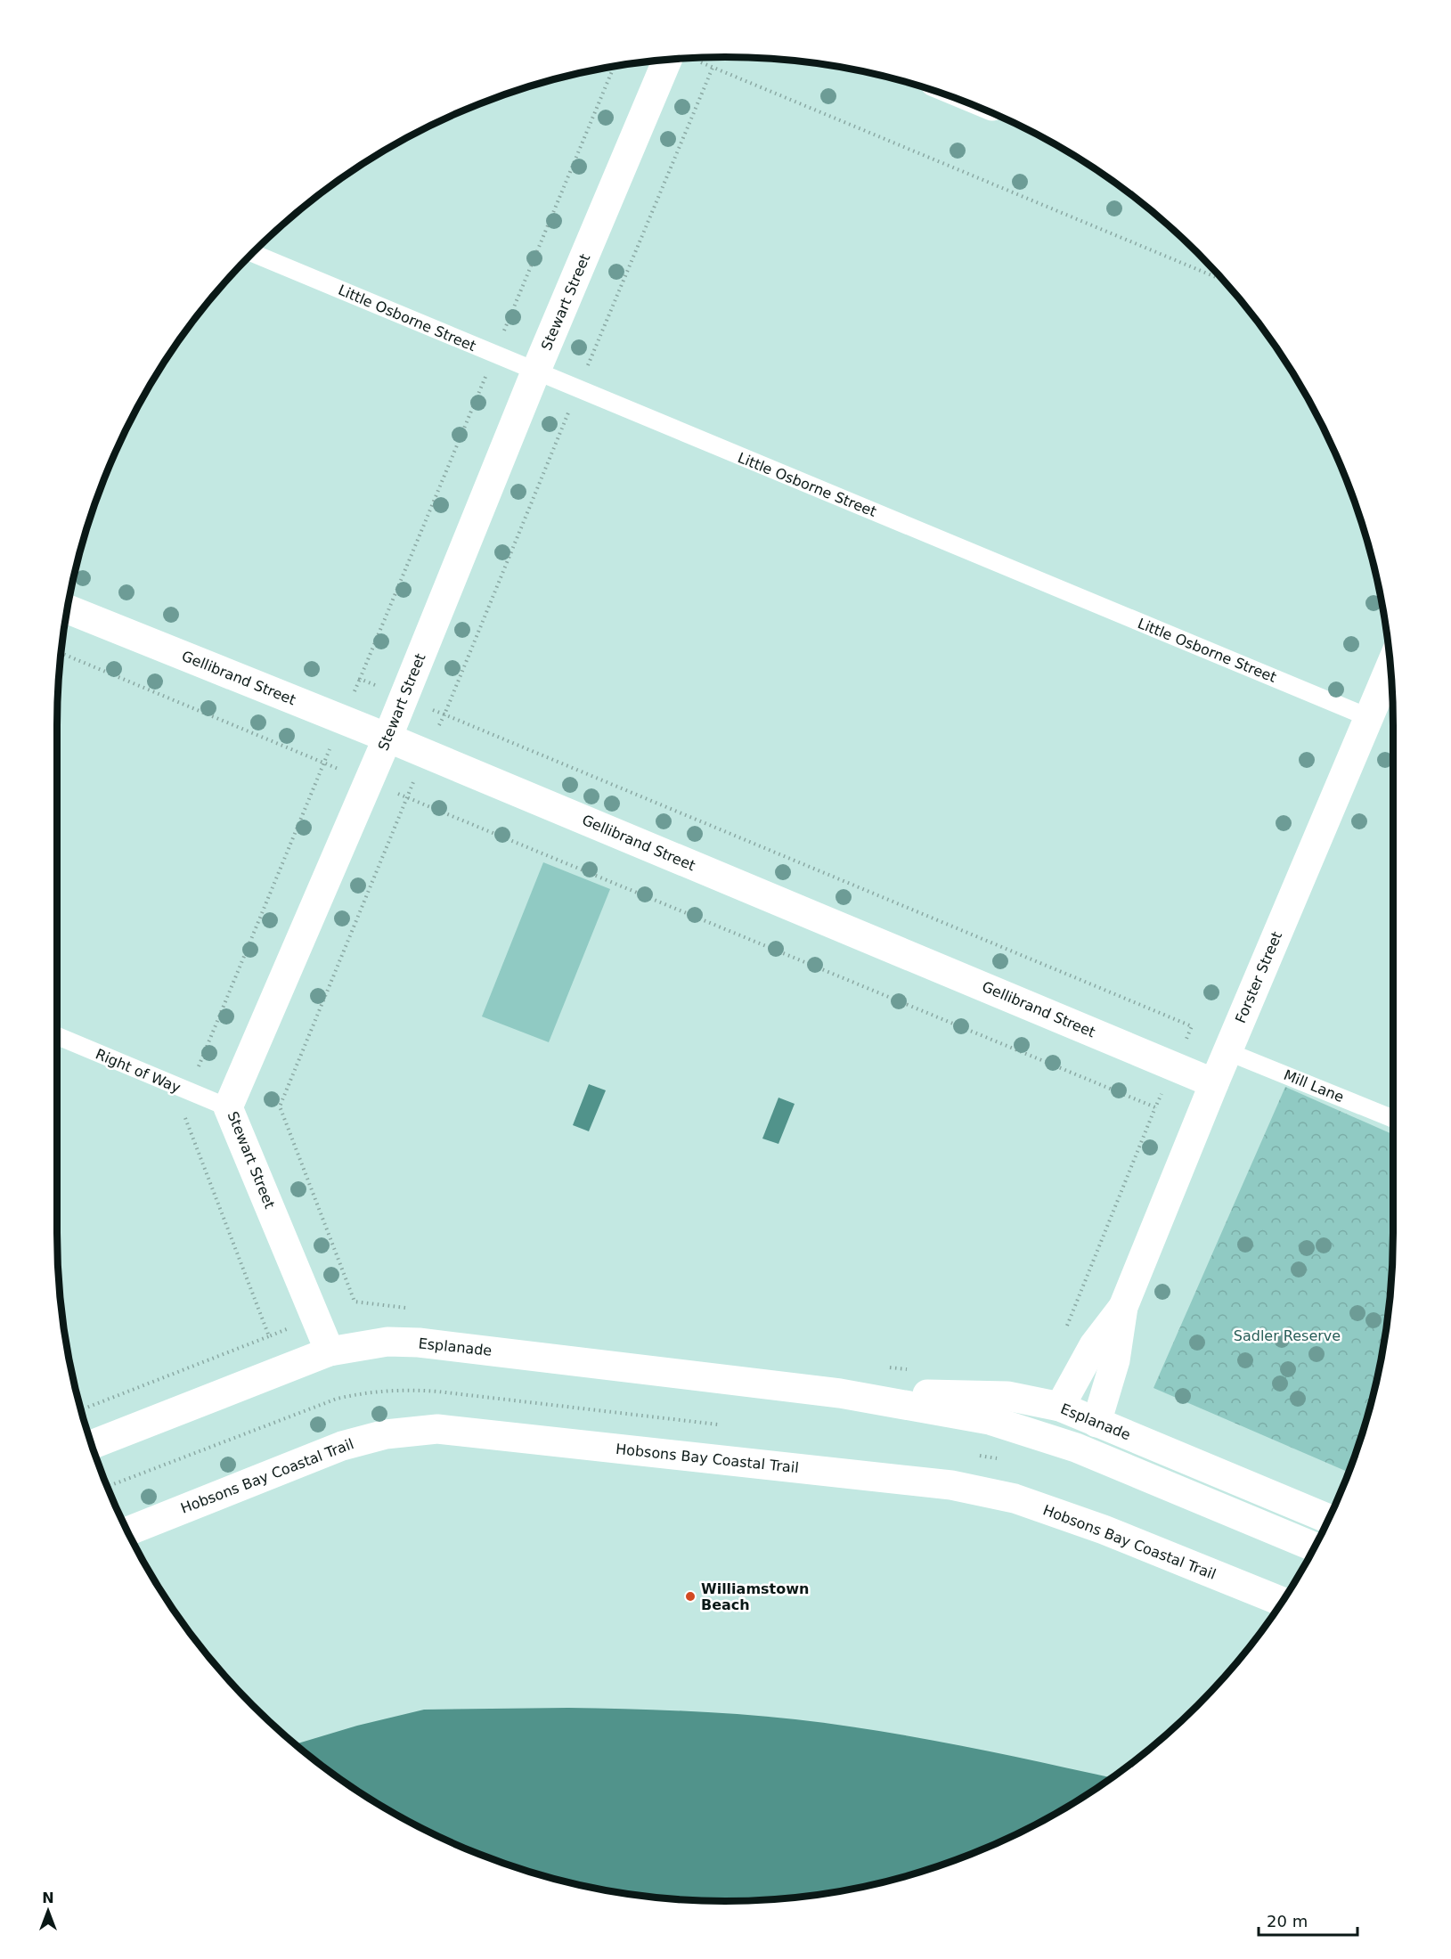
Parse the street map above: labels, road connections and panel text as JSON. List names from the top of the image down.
{
  "streets": {
    "street": [
      "Stewart Street",
      "Gellibrand Street",
      "Forster Street",
      "Esplanade",
      "Hobsons Bay Coastal Trail"
    ],
    "lane": ["Little Osborne Street", "Right of Way", "Mill Lane"]
  },
  "crossings": [
    ["Stewart Street", "Little Osborne Street"],
    ["Stewart Street", "Gellibrand Street"],
    ["Stewart Street", "Right of Way"],
    ["Stewart Street", "Esplanade"],
    ["Little Osborne Street", "Forster Street"],
    ["Gellibrand Street", "Forster Street"],
    ["Forster Street", "Mill Lane"],
    ["Forster Street", "Esplanade"]
  ],
  "parks": ["Sadler Reserve"],
  "places": ["Williamstown Beach"],
  "scale_bar": "20 m",
  "north": "top"
}
